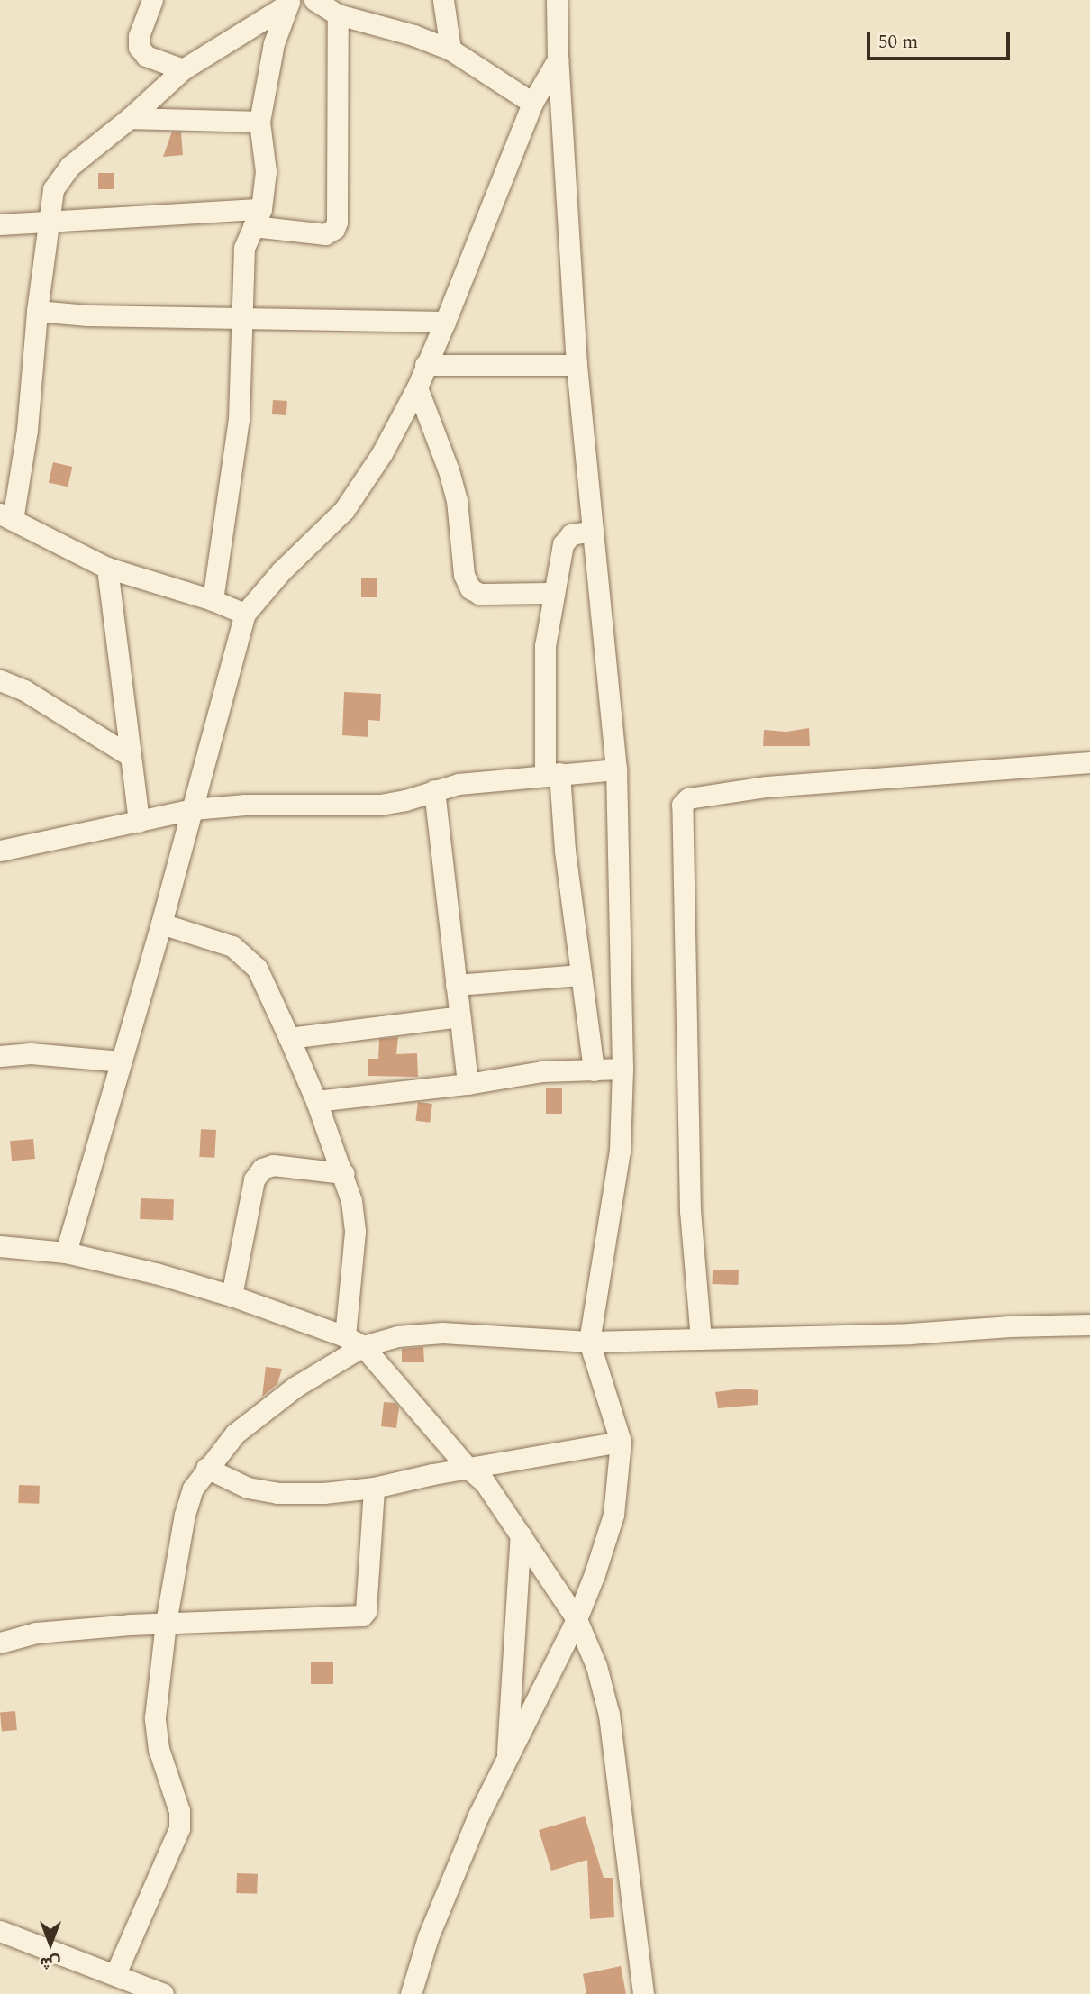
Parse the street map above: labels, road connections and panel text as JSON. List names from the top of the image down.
{
  "scale_bar": "50 m",
  "north": "bottom"
}
